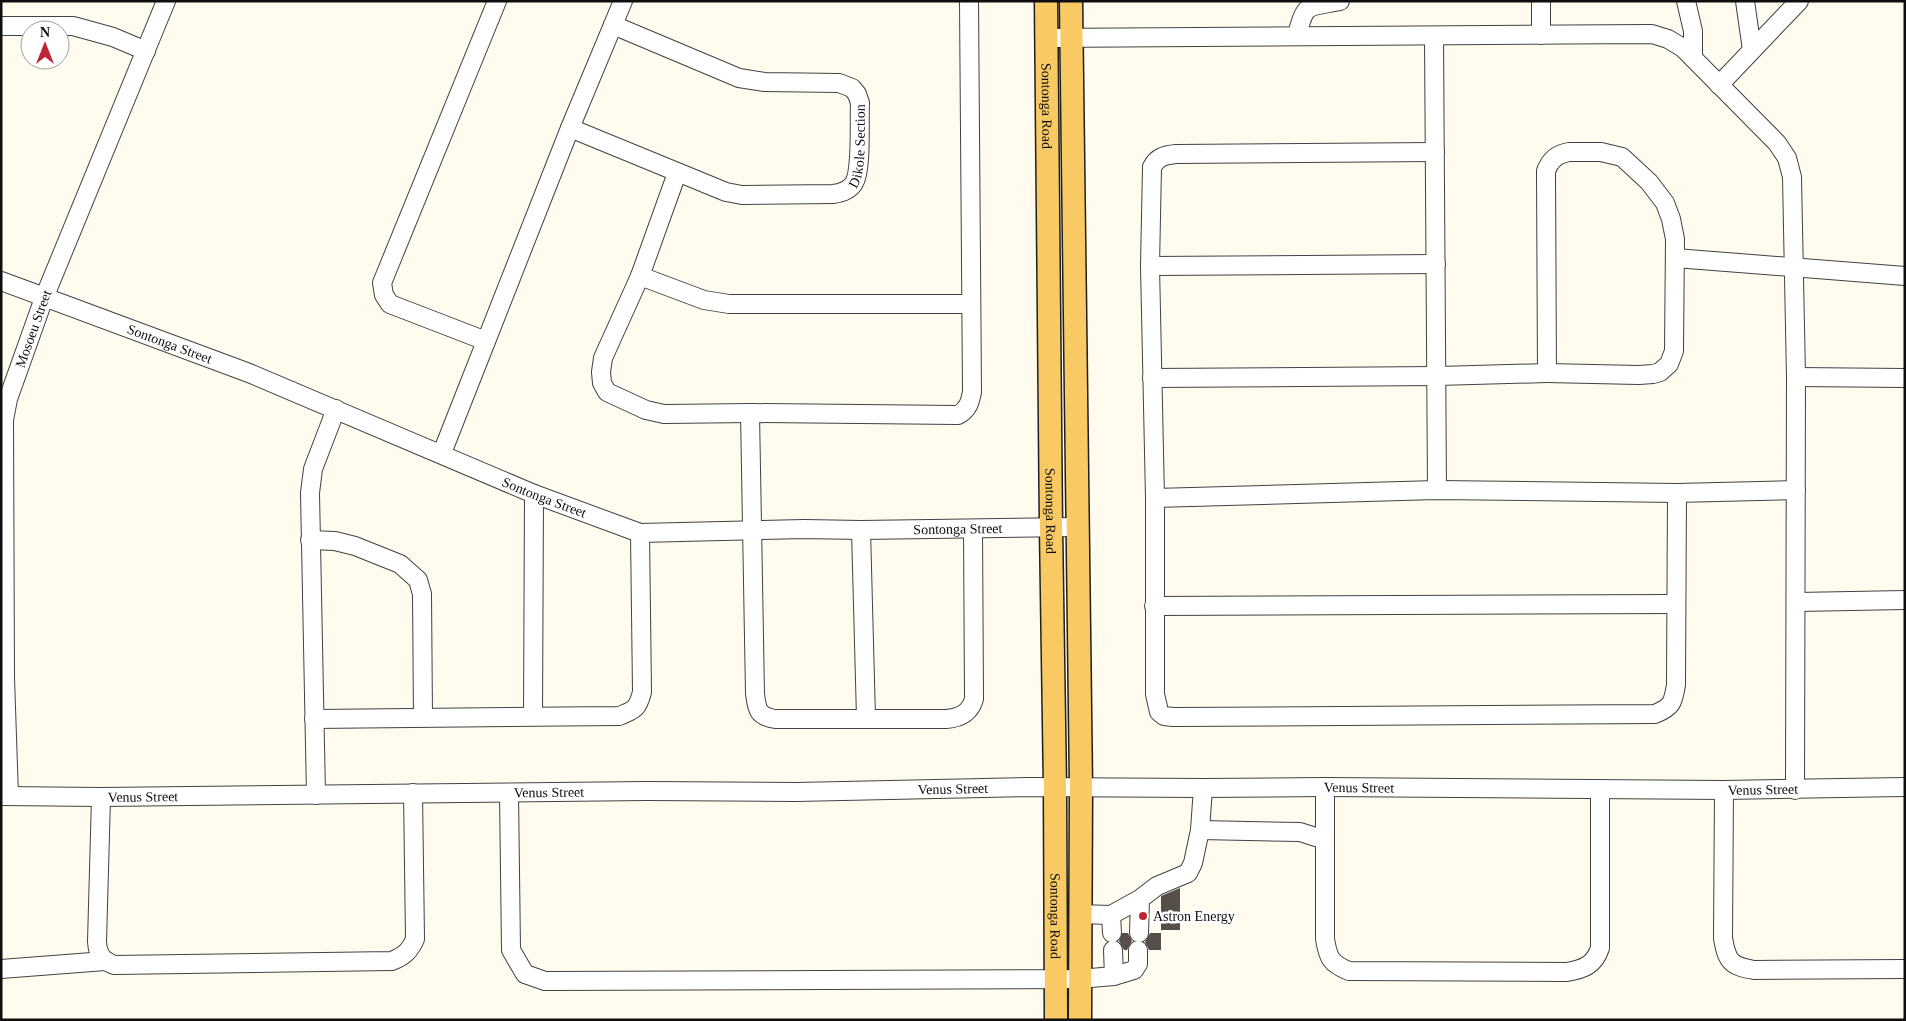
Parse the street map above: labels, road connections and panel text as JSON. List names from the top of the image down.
{
  "streets": {
    "main road": ["Sontonga Road"],
    "street": [
      "Dikole Section",
      "Mosoeu Street",
      "Sontonga Street",
      "Venus Street"
    ]
  },
  "crossings": [
    ["Sontonga Road", "Sontonga Street"],
    ["Sontonga Road", "Venus Street"],
    ["Mosoeu Street", "Sontonga Street"],
    ["Mosoeu Street", "Venus Street"]
  ],
  "places": ["Astron Energy"],
  "north": "top"
}
